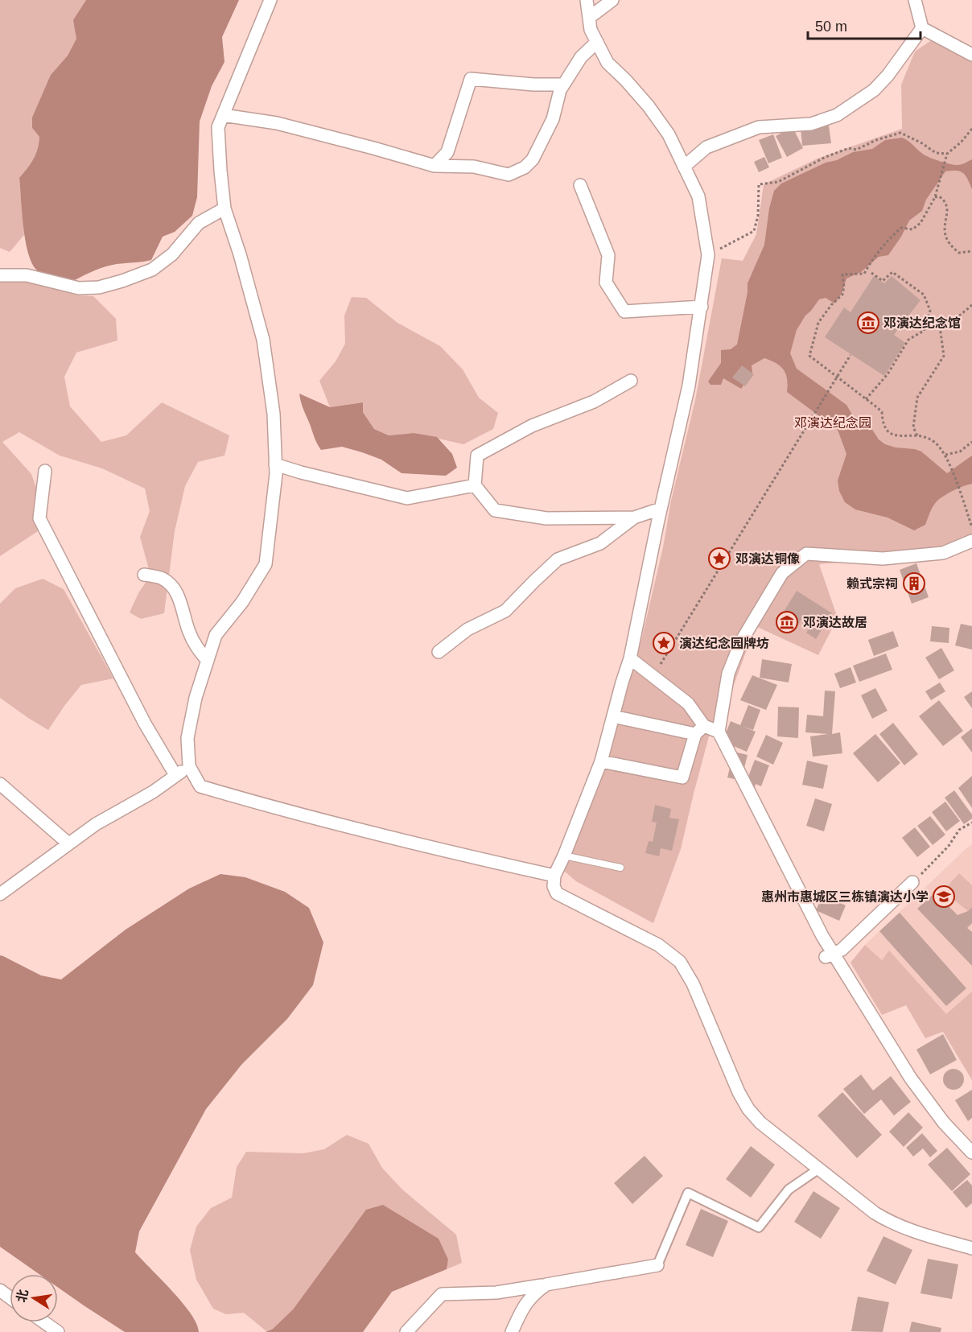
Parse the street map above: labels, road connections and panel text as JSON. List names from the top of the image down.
{
  "parks": ["邓演达纪念园"],
  "places": {
    "museum": ["邓演达纪念馆", "邓演达故居"],
    "place": ["邓演达铜像", "演达纪念园牌坊"],
    "building": ["赖式宗祠"],
    "school or university": ["惠州市惠城区三栋镇演达小学"]
  },
  "scale_bar": "50 m",
  "north": "left"
}
